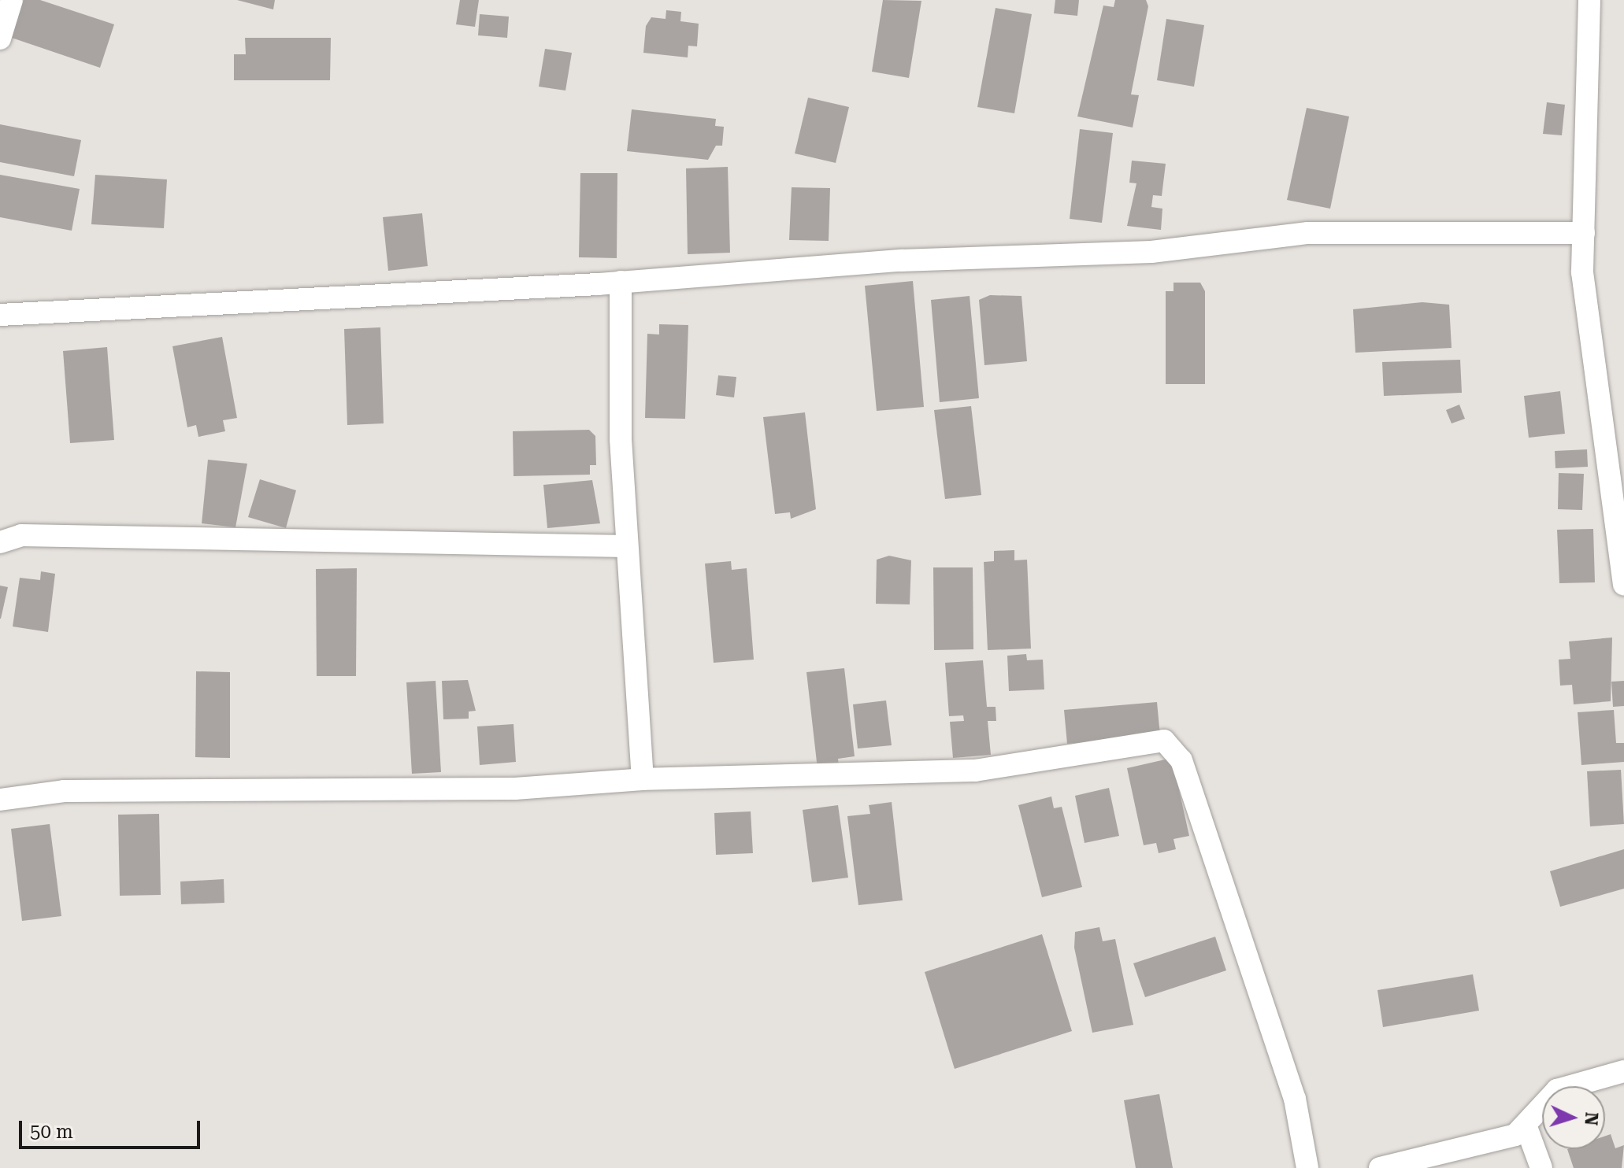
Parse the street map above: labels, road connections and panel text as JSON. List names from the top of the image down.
{
  "scale_bar": "50 m",
  "north": "right"
}
